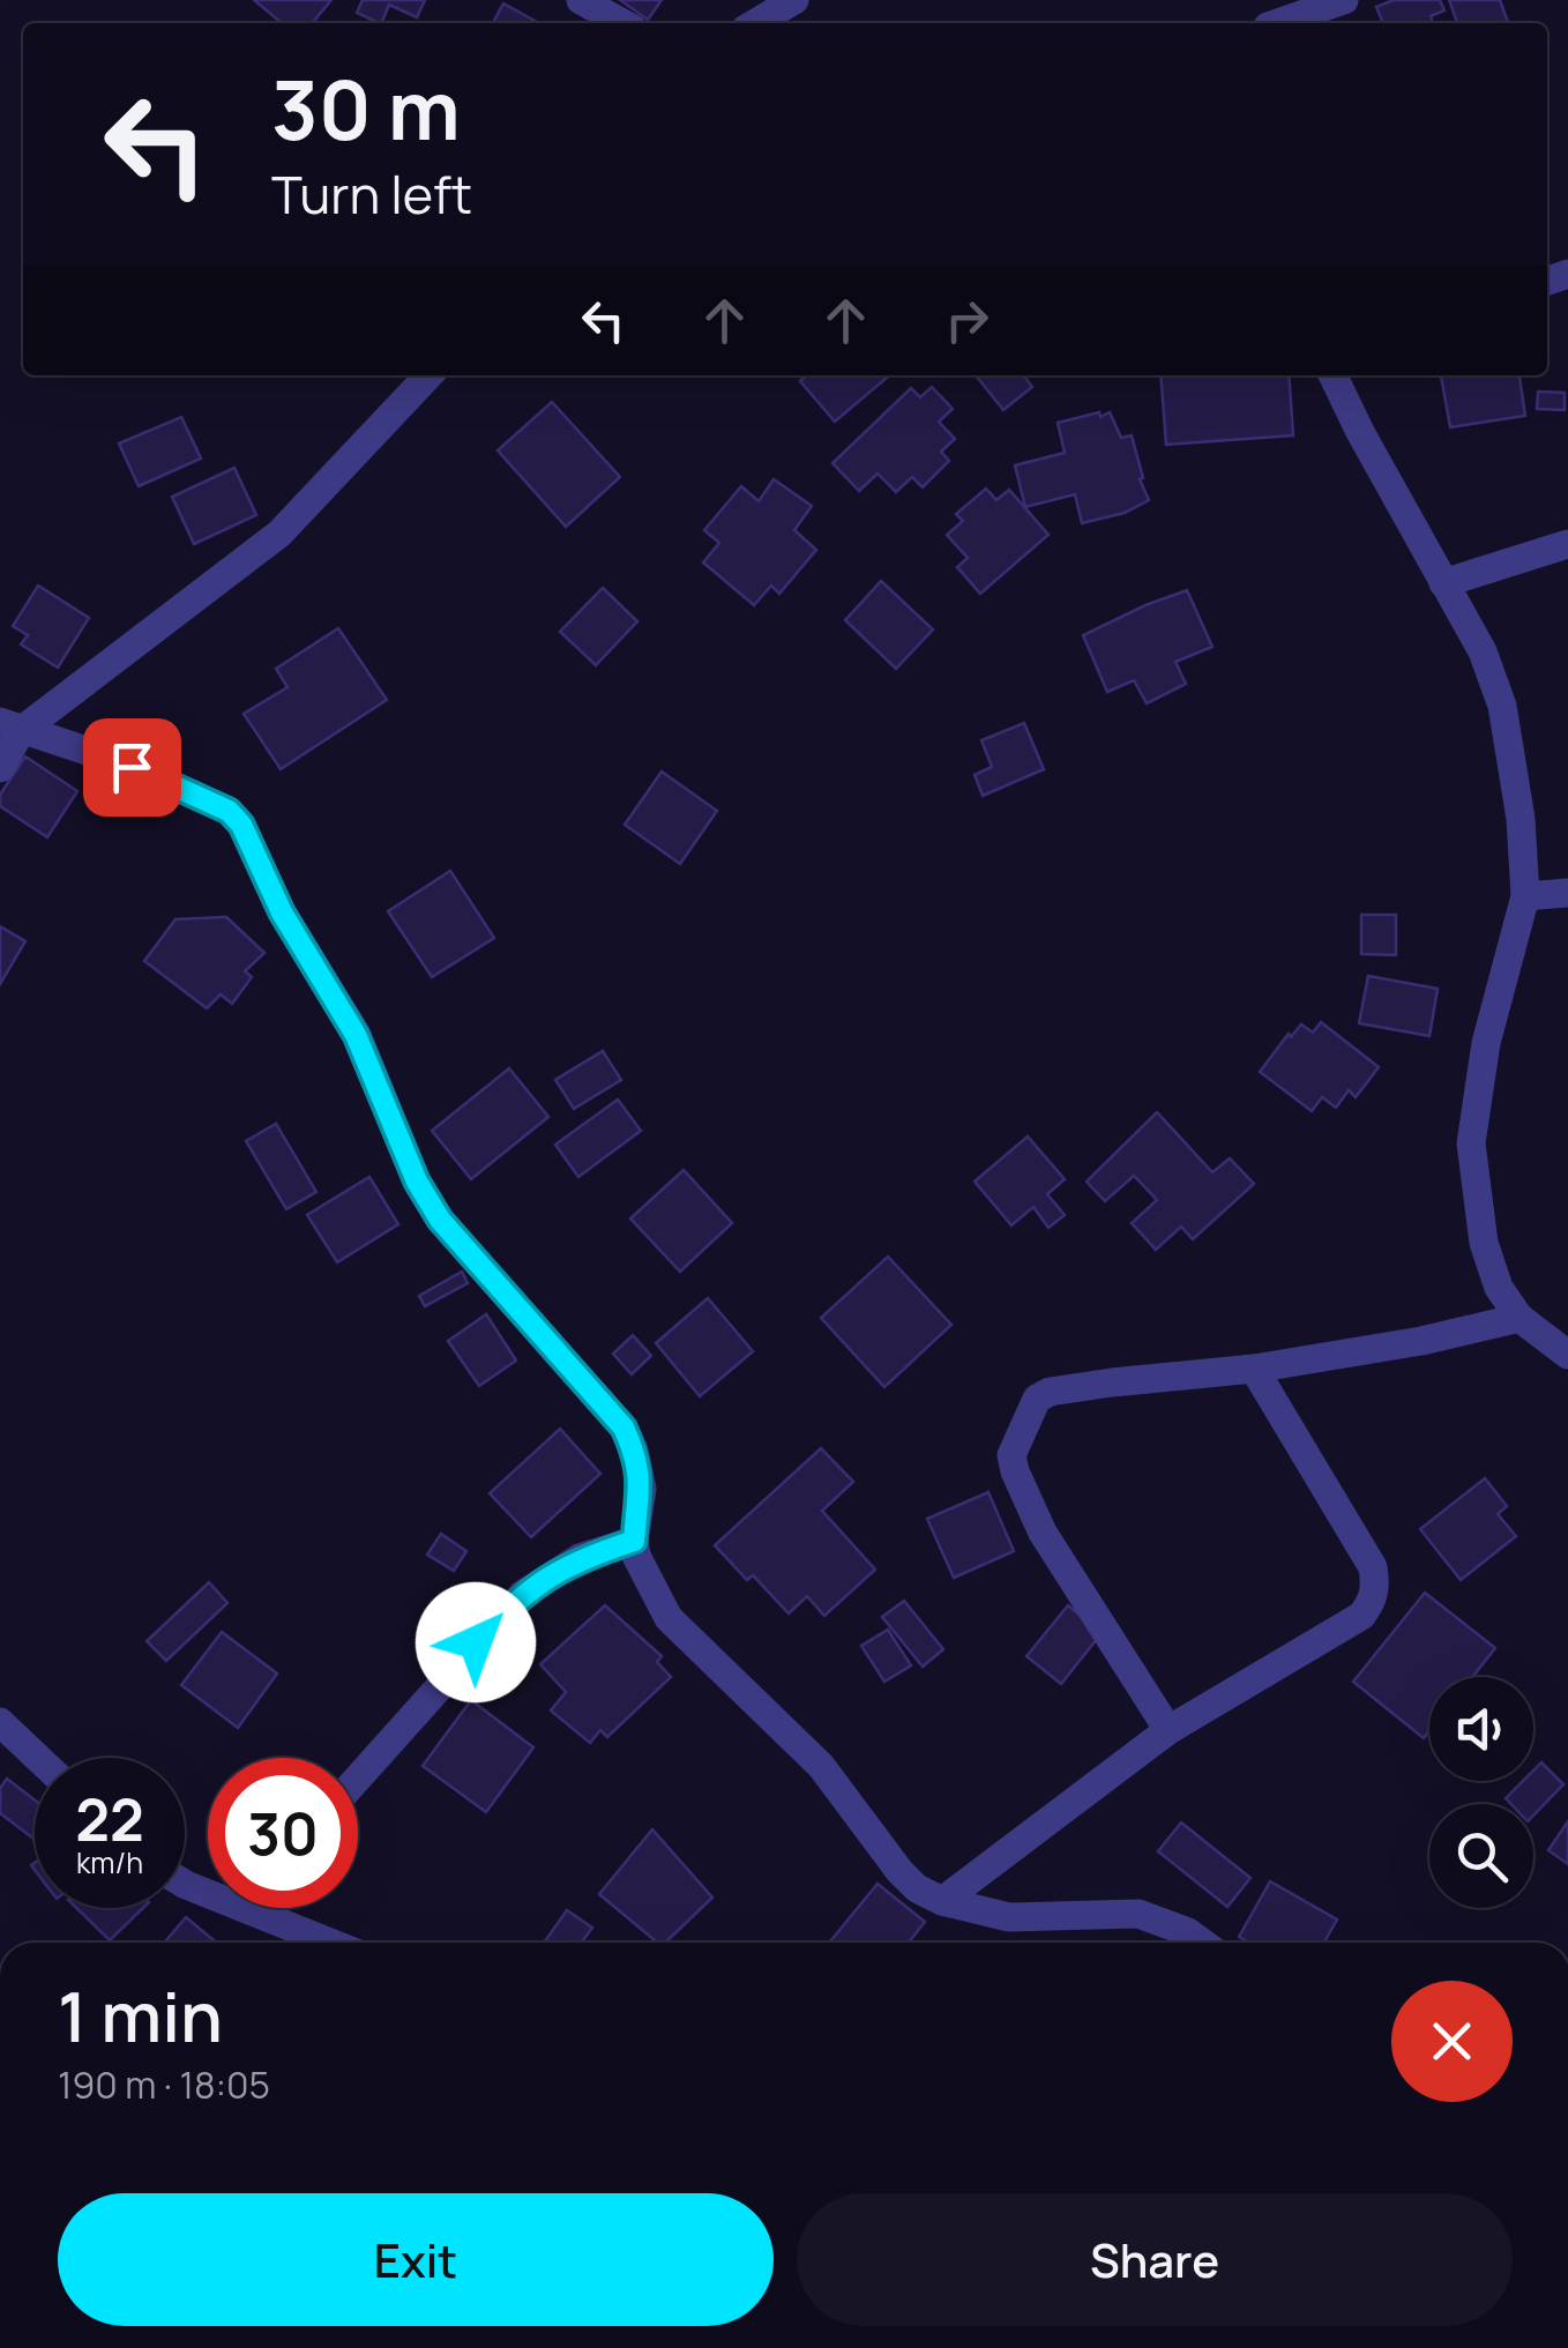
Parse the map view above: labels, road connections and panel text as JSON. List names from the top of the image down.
{
  "page": {
    "turn": ["30 m", "Turn left"],
    "speed": "22 km/h",
    "limit": "30",
    "heading": ["1 min", "190 m · 18:05"],
    "buttons": ["Exit", "Share"]
  }
}
